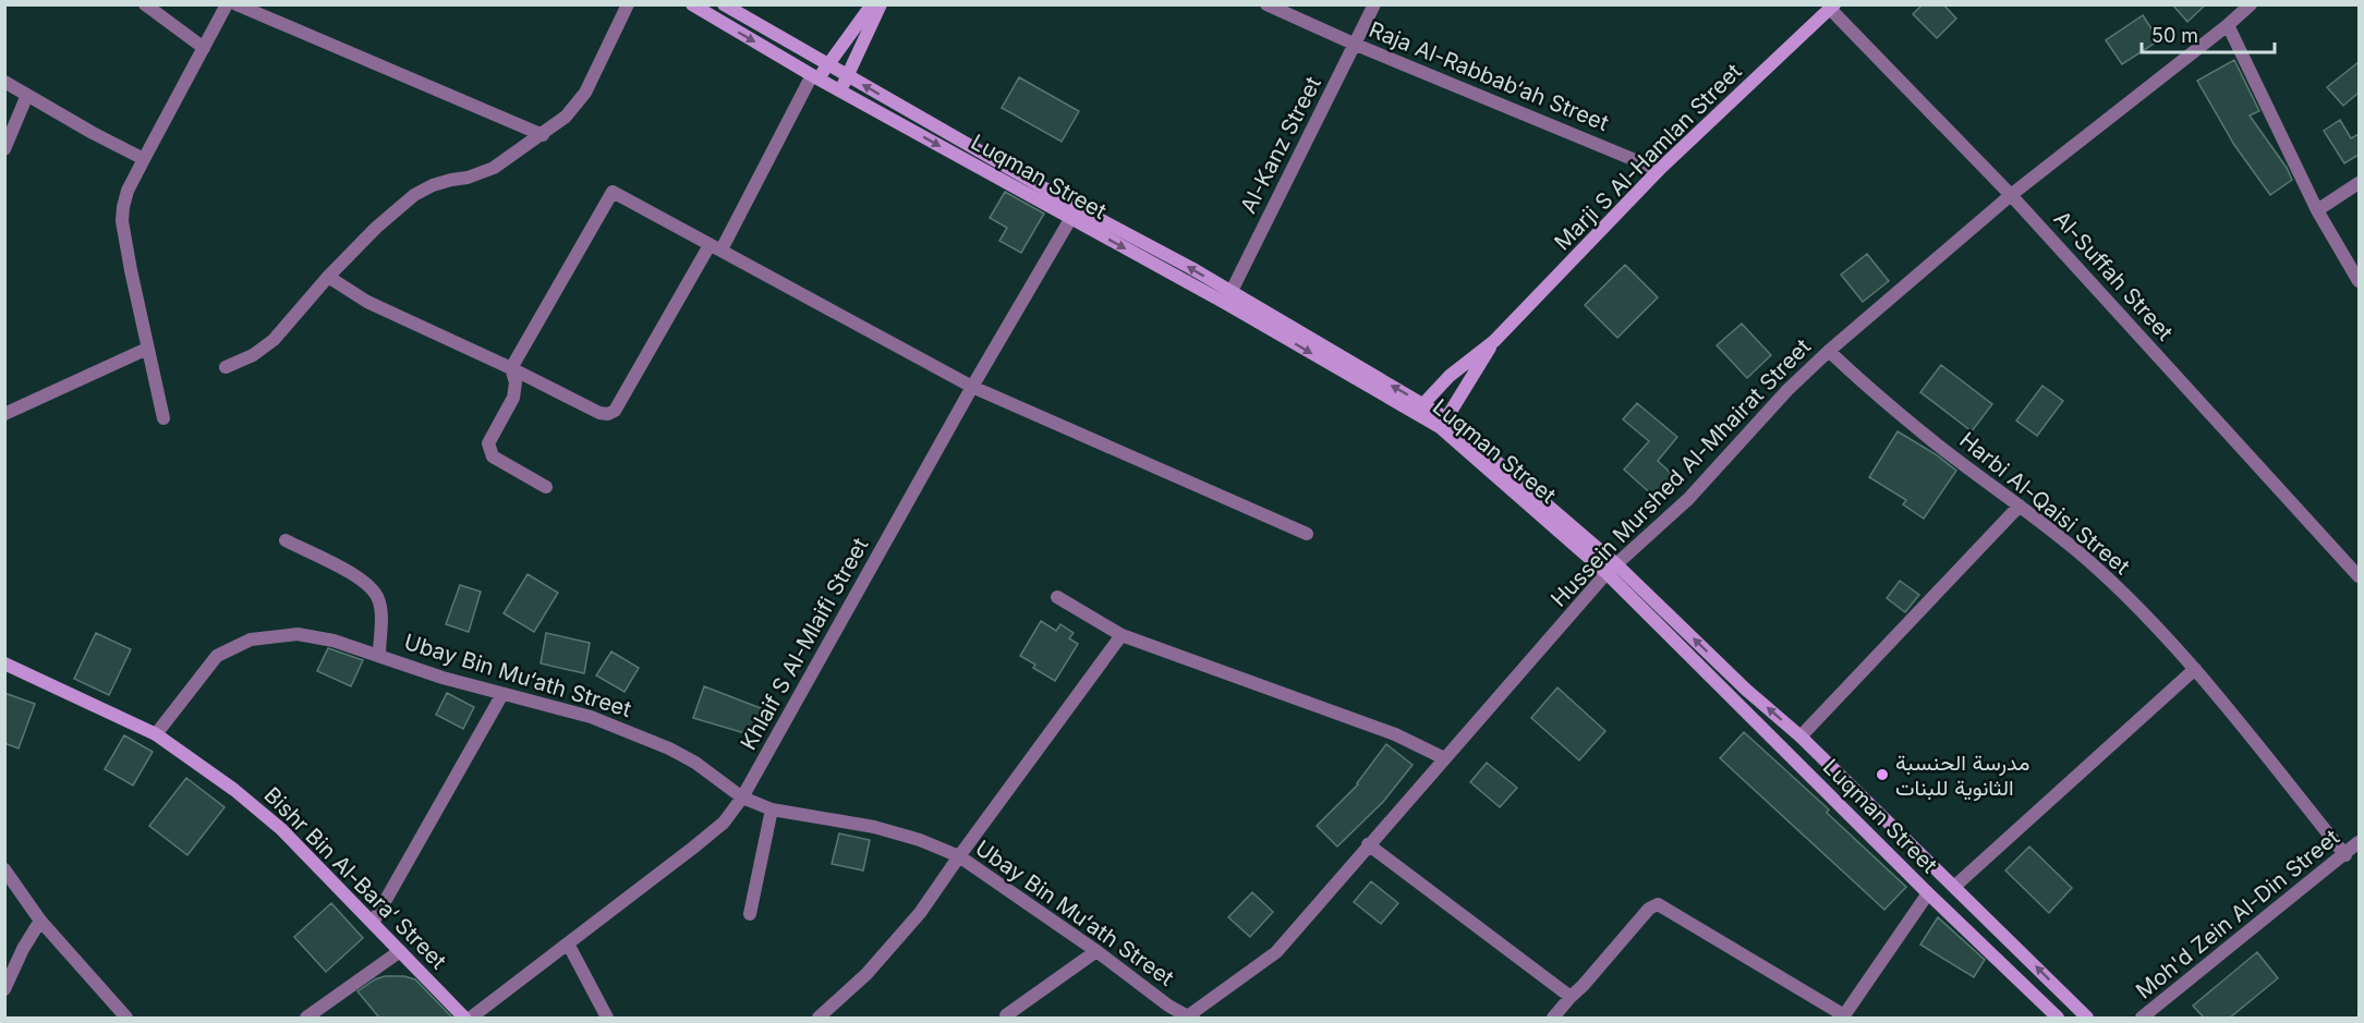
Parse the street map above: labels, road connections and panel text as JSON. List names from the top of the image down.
{
  "streets": {
    "street": [
      "Raja Al-Rabbab‘ah Street",
      "Al-Kanz Street",
      "Marji S Al-Hamlan Street",
      "Luqman Street",
      "Al-Suffah Street",
      "Hussein Murshed Al-Mhairat Street",
      "Harbi Al-Qaisi Street",
      "Khlaif S Al-Mlaifi Street",
      "Ubay Bin Mu‘ath Street",
      "Bishr Bin Al-Bara‘ Street",
      "Moh'd Zein Al-Din Street"
    ]
  },
  "crossings": [
    ["Raja Al-Rabbab‘ah Street", "Al-Kanz Street"],
    ["Raja Al-Rabbab‘ah Street", "Marji S Al-Hamlan Street"],
    ["Al-Kanz Street", "Luqman Street"],
    ["Marji S Al-Hamlan Street", "Luqman Street"],
    ["Marji S Al-Hamlan Street", "Al-Suffah Street"],
    ["Luqman Street", "Hussein Murshed Al-Mhairat Street"],
    ["Luqman Street", "Khlaif S Al-Mlaifi Street"],
    ["Al-Suffah Street", "Hussein Murshed Al-Mhairat Street"],
    ["Hussein Murshed Al-Mhairat Street", "Harbi Al-Qaisi Street"],
    ["Hussein Murshed Al-Mhairat Street", "Ubay Bin Mu‘ath Street"],
    ["Harbi Al-Qaisi Street", "Moh'd Zein Al-Din Street"],
    ["Khlaif S Al-Mlaifi Street", "Ubay Bin Mu‘ath Street"],
    ["Ubay Bin Mu‘ath Street", "Bishr Bin Al-Bara‘ Street"]
  ],
  "places": ["مدرسة الحنسبة الثانوية للبنات"],
  "scale_bar": "50 m"
}
